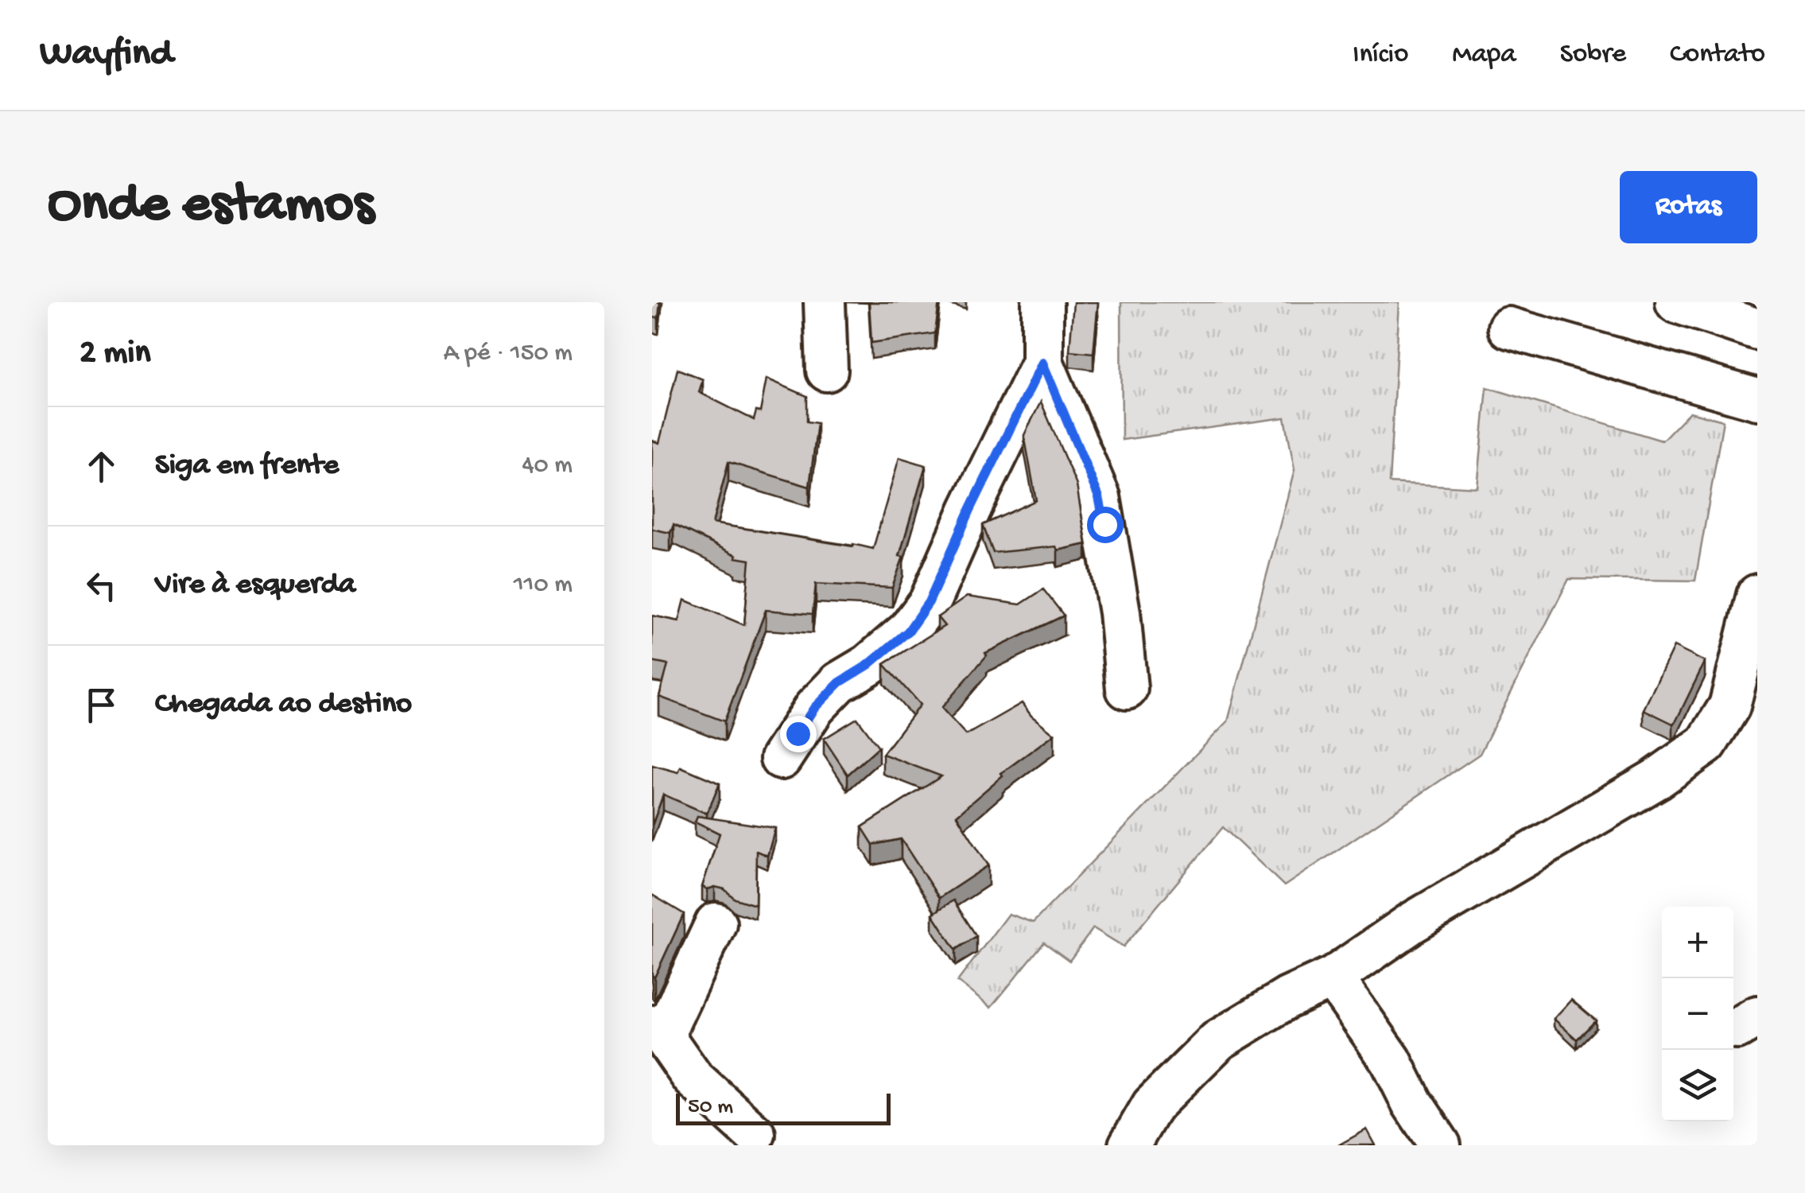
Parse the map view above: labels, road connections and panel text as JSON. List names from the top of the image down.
{
  "scale_bar": "50 m",
  "page": {
    "header": "Wayfind",
    "nav": [
      "Início",
      "Mapa",
      "Sobre",
      "Contato"
    ],
    "buttons": "Rotas",
    "title": "Onde estamos",
    "heading": ["2 min", "A pé · 150 m"],
    "list": [
      ["Siga em frente", "40 m"],
      ["Vire à esquerda", "110 m"],
      "Chegada ao destino"
    ],
    "map_buttons": ["+", "−"],
    "scale": "50 m"
  }
}
